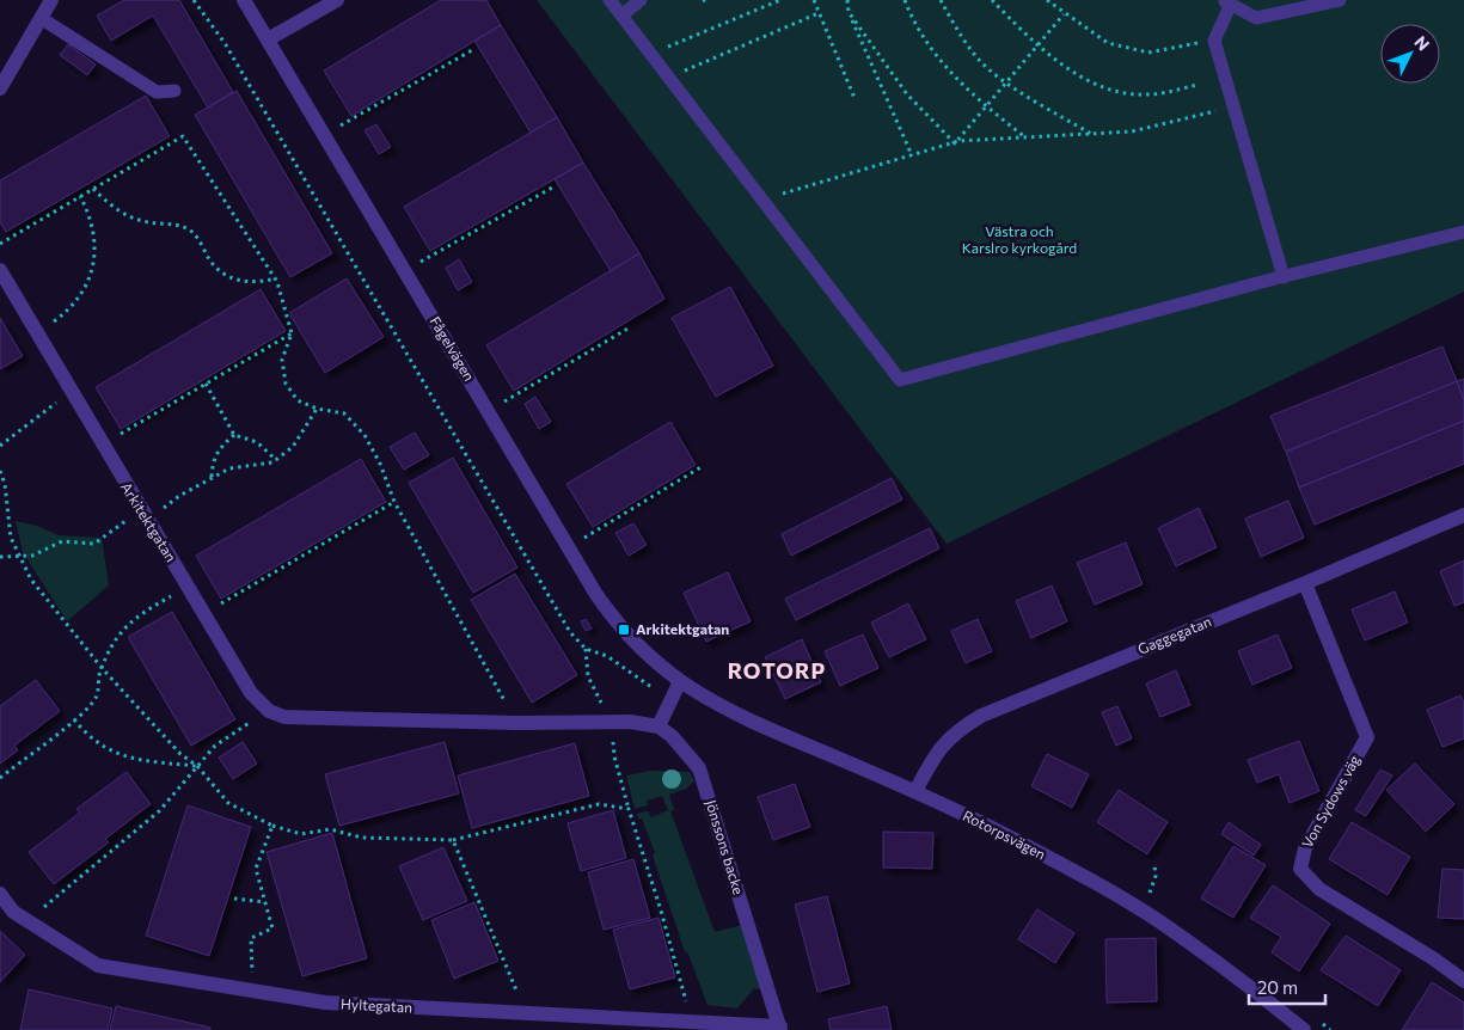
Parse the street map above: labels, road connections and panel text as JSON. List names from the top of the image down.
{
  "streets": {
    "street": [
      "Fågelvägen",
      "Arkitektgatan",
      "Gaggegatan",
      "Von Sydows väg",
      "Rotorpsvägen",
      "Jönssons backe",
      "Hyltegatan"
    ]
  },
  "crossings": [
    ["Fågelvägen", "Rotorpsvägen"],
    ["Gaggegatan", "Von Sydows väg"],
    ["Gaggegatan", "Rotorpsvägen"],
    ["Jönssons backe", "Hyltegatan"]
  ],
  "districts": ["ROTORP"],
  "parks": ["Västra och Karslro kyrkogård"],
  "places": {
    "transit": ["Arkitektgatan"]
  },
  "scale_bar": "20 m",
  "north": "top right"
}
